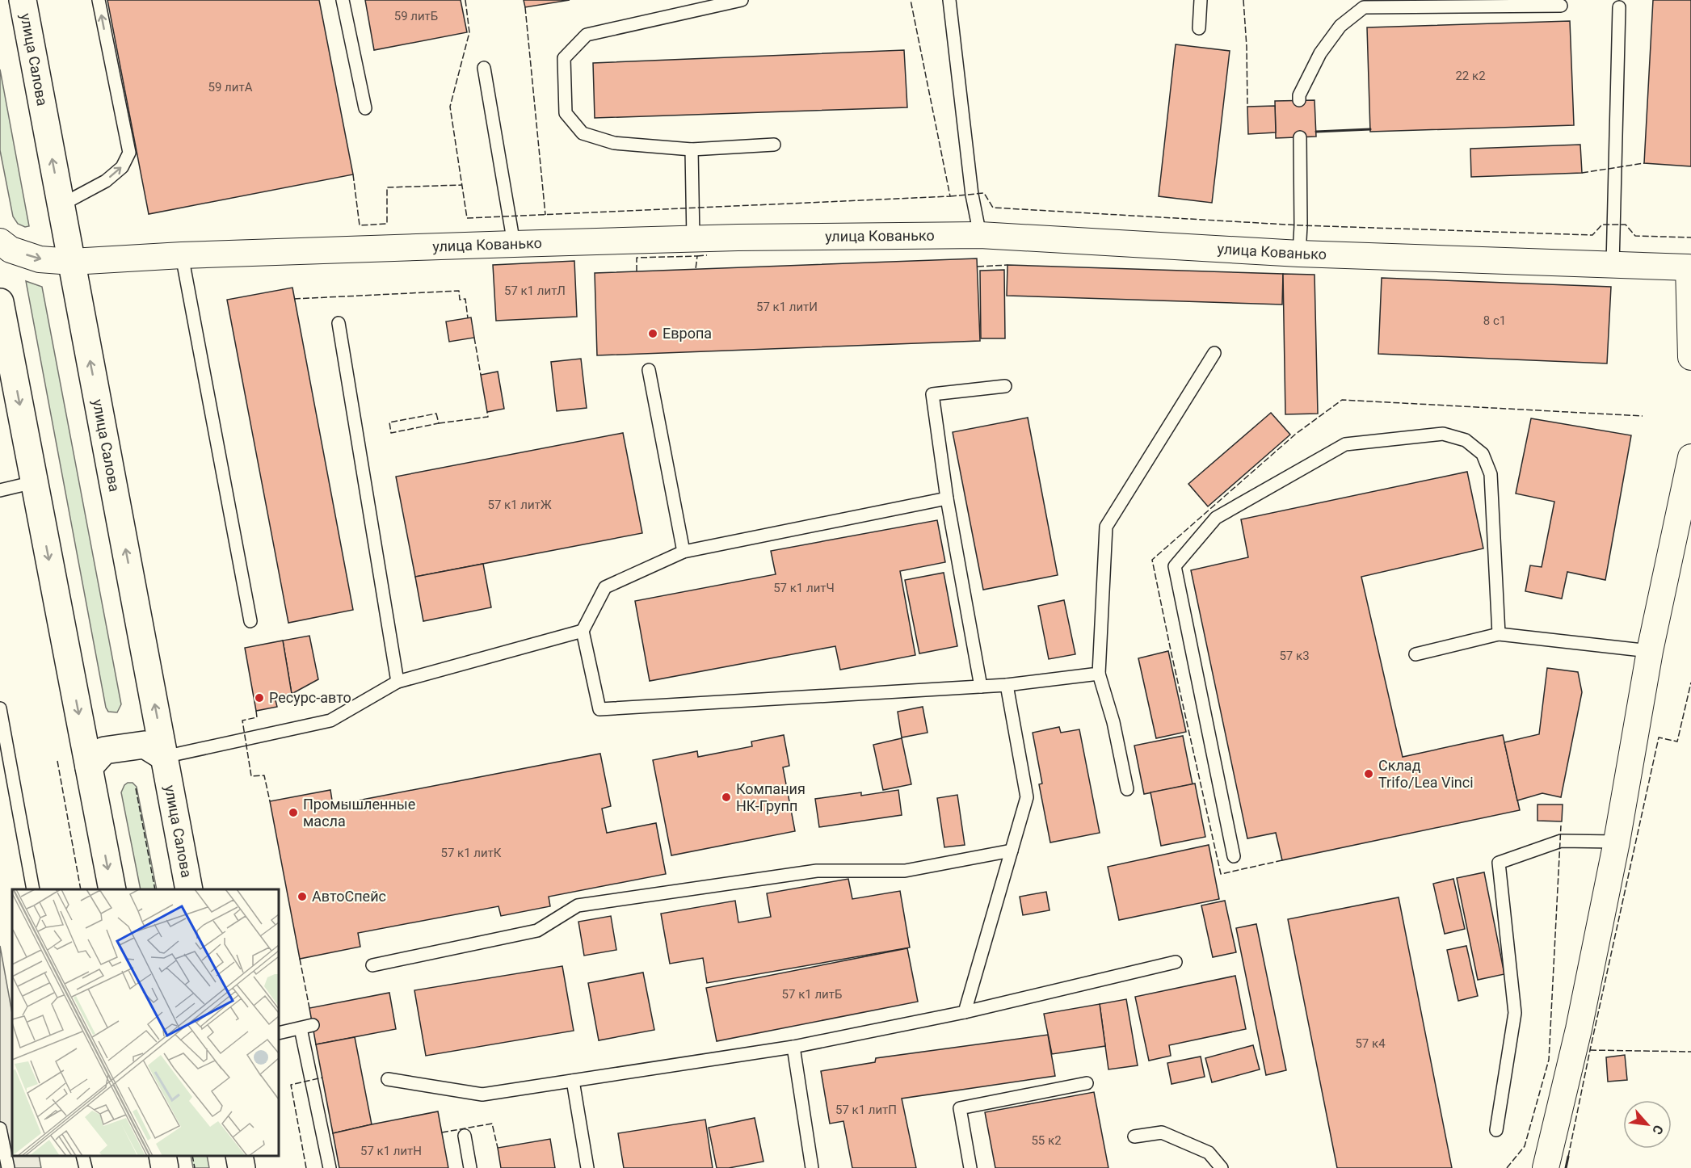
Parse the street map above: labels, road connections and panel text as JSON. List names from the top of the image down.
{
  "streets": {
    "main road": ["улица Салова"],
    "street": ["улица Кованько"]
  },
  "crossings": [
    ["улица Салова", "улица Кованько"]
  ],
  "places": [
    "Европа",
    "Ресурс-авто",
    "Склад Trifo/Lea Vinci",
    "Компания НК-Групп",
    "Промышленные масла",
    "АвтоСпейс"
  ],
  "house_numbers": [
    "59 литБ",
    "22 к2",
    "59 литА",
    "57 к1 литЛ",
    "57 к1 литИ",
    "8 с1",
    "57 к1 литЖ",
    "57 к1 литЧ",
    "57 к3",
    "57 к1 литК",
    "57 к1 литБ",
    "57 к4",
    "57 к1 литП",
    "55 к2",
    "57 к1 литН"
  ],
  "north": "bottom right"
}
